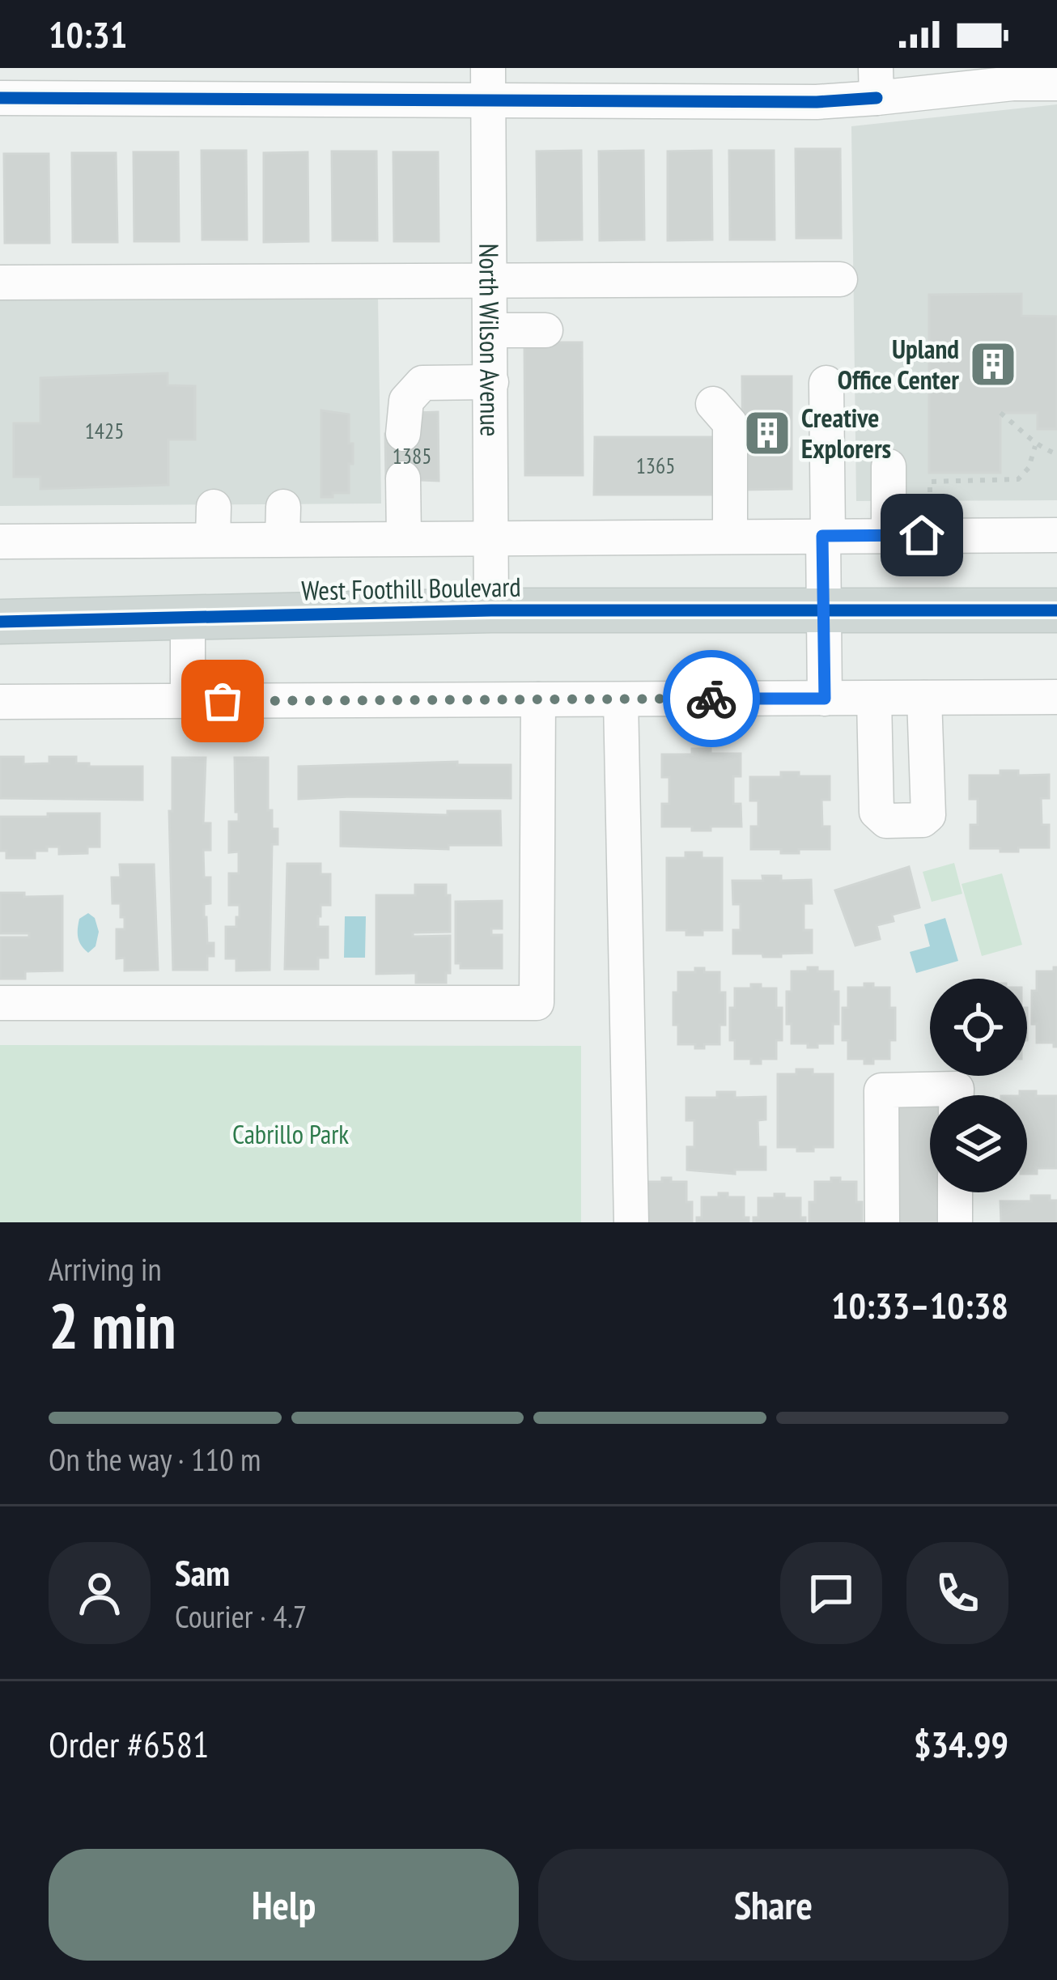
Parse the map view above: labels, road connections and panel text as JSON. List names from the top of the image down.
{
  "streets": {
    "main road": ["West Foothill Boulevard"],
    "street": ["North Wilson Avenue"]
  },
  "crossings": [
    ["North Wilson Avenue", "West Foothill Boulevard"]
  ],
  "parks": ["Cabrillo Park"],
  "places": {
    "building": ["Upland Office Center", "Creative Explorers"]
  },
  "house_numbers": ["1425", "1385", "1365"],
  "page": {
    "status": "10:31",
    "heading": ["2 min", "Arriving in", "10:33–10:38"],
    "panel": [
      "Sam",
      "Courier · 4.7",
      "Order #6581",
      "$34.99"
    ],
    "bar": "On the way · 110 m",
    "buttons": ["Help", "Share"]
  }
}
